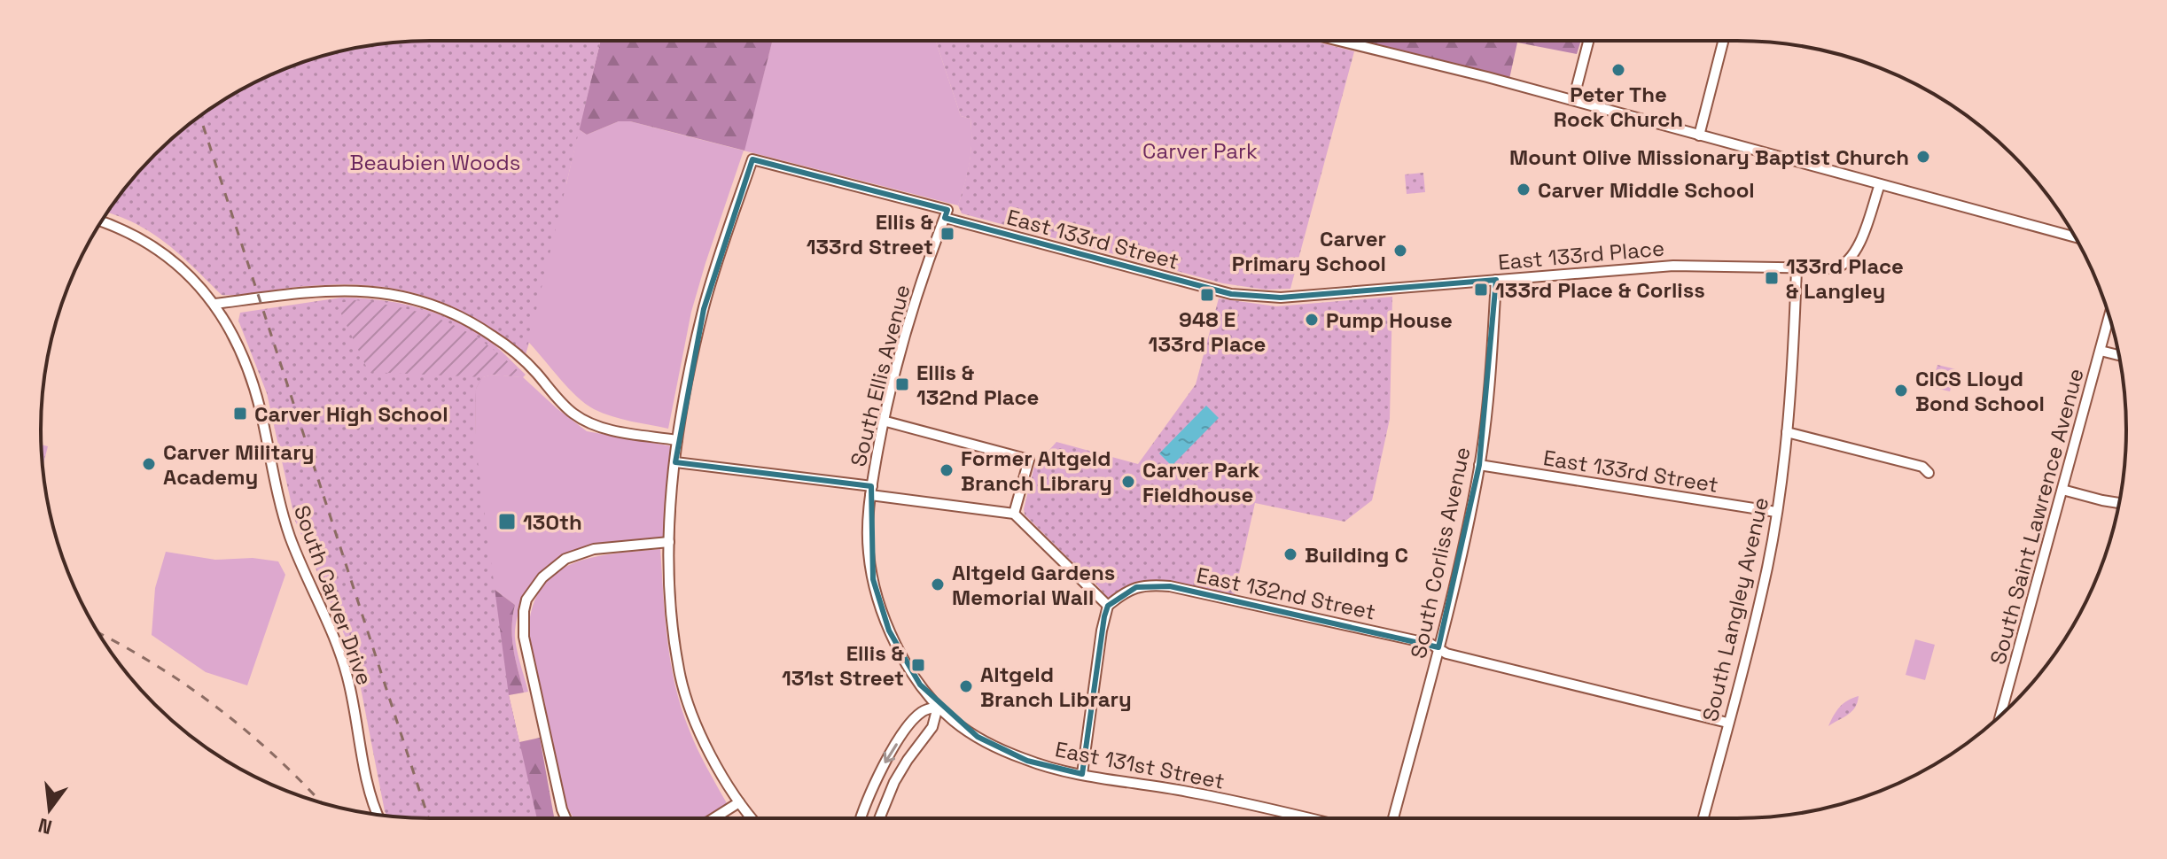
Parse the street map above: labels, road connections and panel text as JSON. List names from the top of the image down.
{
  "streets": {
    "street": [
      "East 133rd Street",
      "East 133rd Place",
      "South Ellis Avenue",
      "South Saint Lawrence Avenue",
      "South Corliss Avenue",
      "East 132nd Street",
      "South Carver Drive",
      "South Langley Avenue",
      "East 131st Street"
    ]
  },
  "crossings": [
    ["East 133rd Street", "East 133rd Place"],
    ["East 133rd Street", "South Ellis Avenue"],
    ["East 133rd Street", "South Corliss Avenue"],
    ["East 133rd Street", "South Langley Avenue"],
    ["East 133rd Place", "South Corliss Avenue"],
    ["East 133rd Place", "South Langley Avenue"],
    ["South Ellis Avenue", "East 131st Street"],
    ["South Corliss Avenue", "East 132nd Street"],
    ["East 132nd Street", "South Langley Avenue"]
  ],
  "parks": ["Carver Park", "Beaubien Woods"],
  "places": {
    "other": [
      "Peter The Rock Church",
      "Mount Olive Missionary Baptist Church",
      "Carver Middle School",
      "Carver Primary School",
      "Pump House",
      "CICS Lloyd Bond School",
      "Carver Military Academy",
      "Former Altgeld Branch Library",
      "Carver Park Fieldhouse",
      "Building C",
      "Altgeld Gardens Memorial Wall",
      "Altgeld Branch Library"
    ],
    "transit": [
      "Ellis & 133rd Street",
      "133rd Place & Langley",
      "133rd Place & Corliss",
      "948 E 133rd Place",
      "Ellis & 132nd Place",
      "Carver High School",
      "130th",
      "Ellis & 131st Street"
    ]
  },
  "north": "bottom"
}
